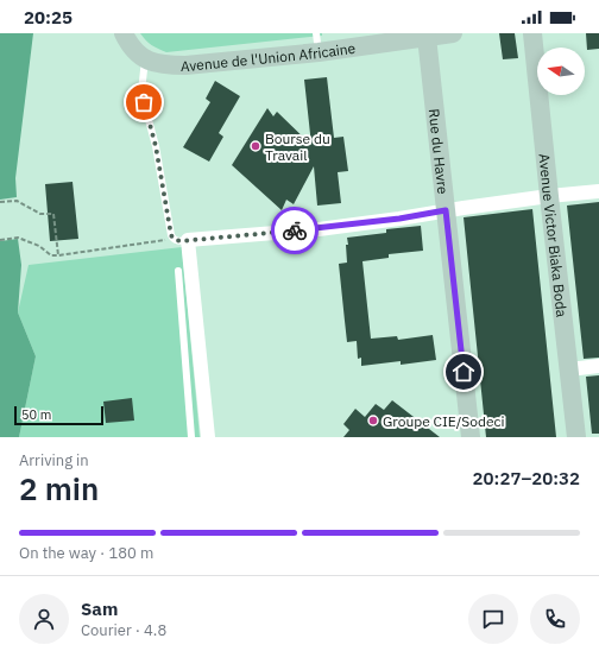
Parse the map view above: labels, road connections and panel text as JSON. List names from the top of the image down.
{
  "streets": {
    "main road": ["Avenue de l'Union Africaine", "Rue du Havre", "Avenue Victor Biaka Boda"]
  },
  "crossings": [
    ["Avenue de l'Union Africaine", "Rue du Havre"]
  ],
  "places": ["Bourse du Travail", "Groupe CIE/Sodeci"],
  "scale_bar": "50 m",
  "north": "left",
  "page": {
    "status": "20:25",
    "scale": "50 m",
    "heading": ["2 min", "Arriving in", "20:27–20:32"],
    "panel": ["Sam", "Courier · 4.8"],
    "bar": "On the way · 180 m"
  }
}
